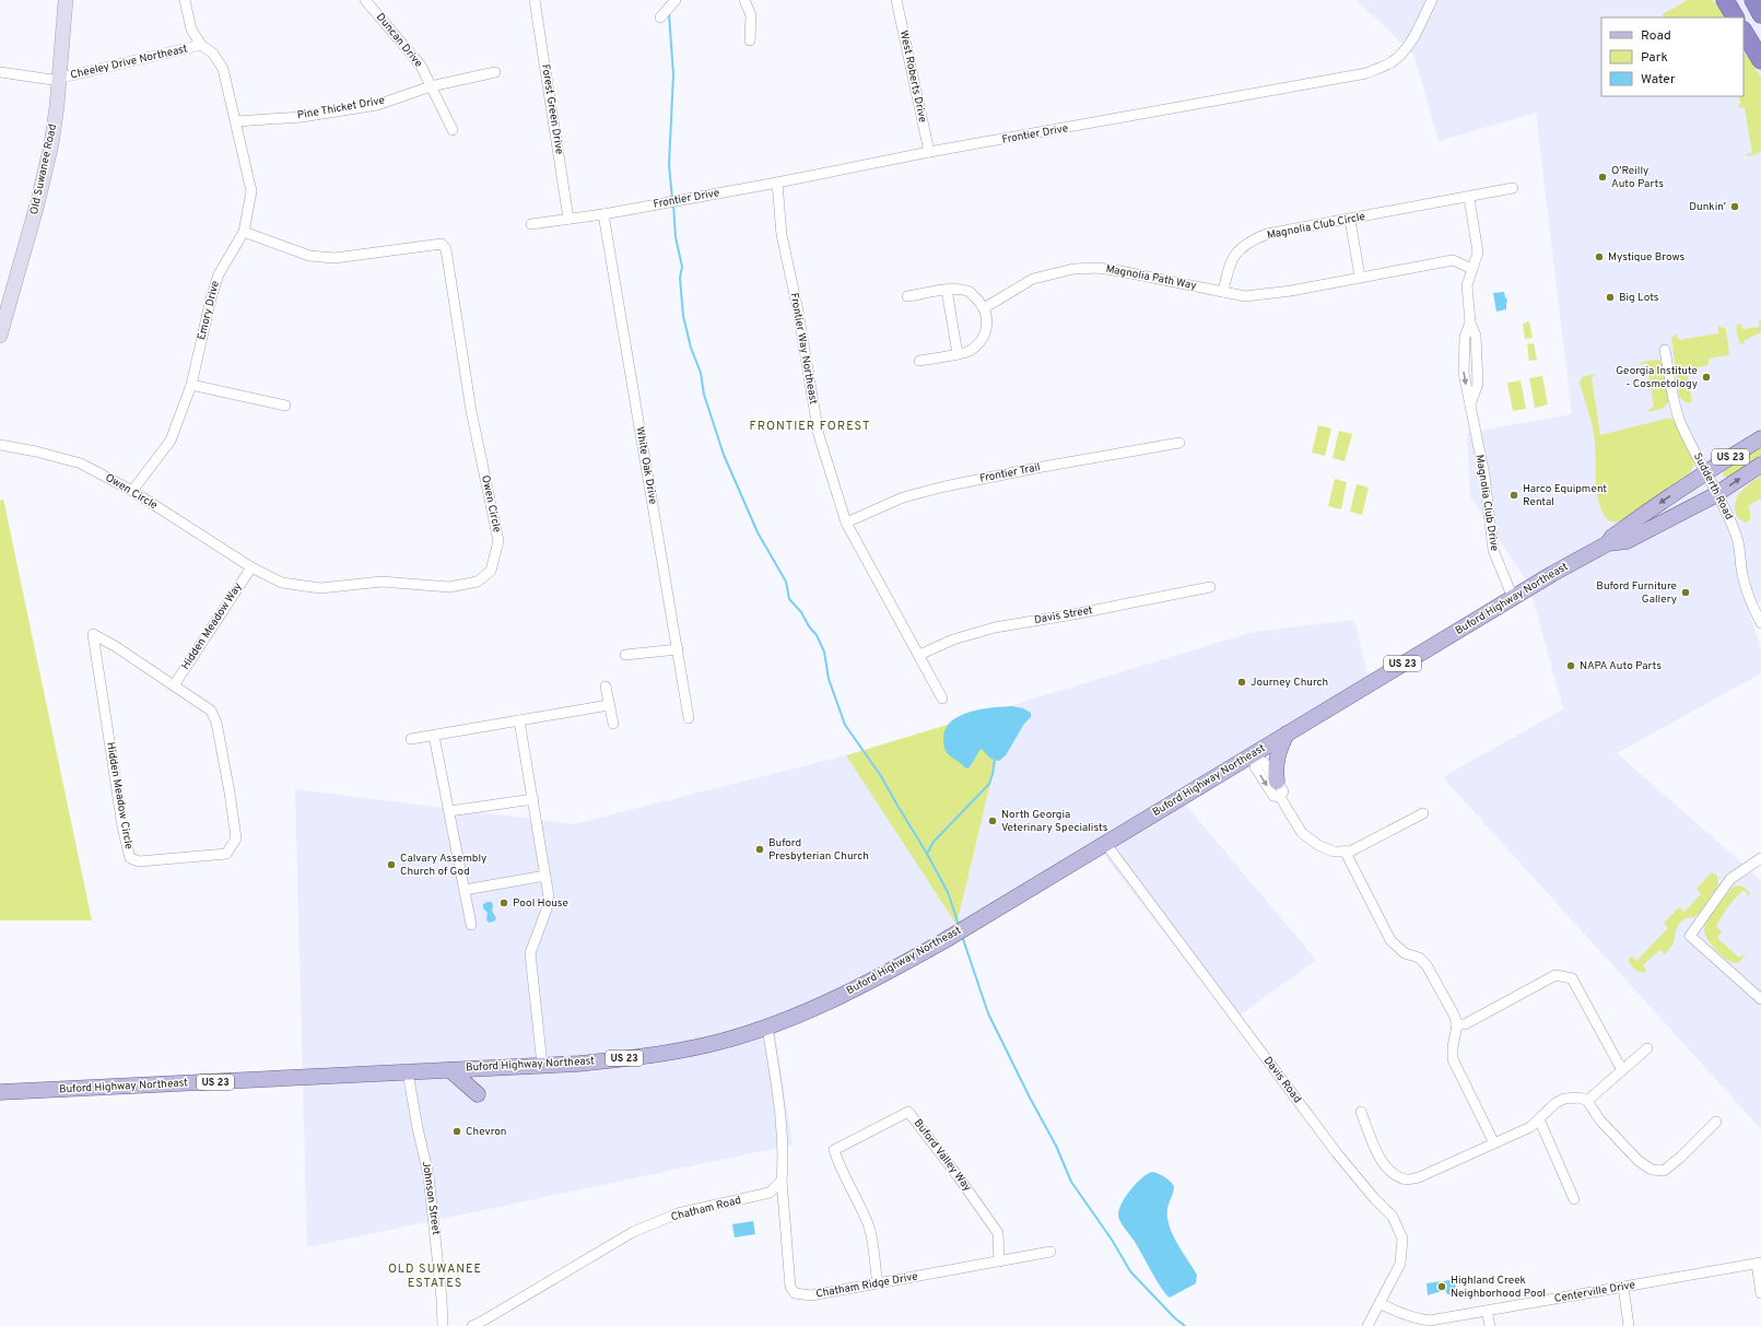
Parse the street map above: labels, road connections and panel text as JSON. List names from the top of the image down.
{
  "streets": {
    "main road": ["US 23", "Buford Highway Northeast"],
    "street": [
      "Duncan Drive",
      "Cheeley Drive Northeast",
      "West Roberts Drive",
      "Pine Thicket Drive",
      "Forest Green Drive",
      "Frontier Drive",
      "Old Suwanee Road",
      "Magnolia Club Circle",
      "Magnolia Path Way",
      "Emory Drive",
      "Frontier Way Northeast",
      "White Oak Drive",
      "Frontier Trail",
      "Sudderth Road",
      "Owen Circle",
      "Magnolia Club Drive",
      "Davis Street",
      "Hidden Meadow Way",
      "Hidden Meadow Circle",
      "Davis Road",
      "Buford Valley Way",
      "Johnson Street",
      "Chatham Road",
      "Chatham Ridge Drive",
      "Centerville Drive"
    ]
  },
  "crossings": [
    ["Duncan Drive", "Pine Thicket Drive"],
    ["Cheeley Drive Northeast", "Old Suwanee Road"],
    ["Cheeley Drive Northeast", "Emory Drive"],
    ["West Roberts Drive", "Frontier Drive"],
    ["Pine Thicket Drive", "Emory Drive"],
    ["Forest Green Drive", "Frontier Drive"],
    ["Frontier Drive", "Frontier Way Northeast"],
    ["Frontier Drive", "White Oak Drive"],
    ["Magnolia Club Circle", "Magnolia Path Way"],
    ["Magnolia Club Circle", "Magnolia Club Drive"],
    ["Emory Drive", "Owen Circle"],
    ["Frontier Way Northeast", "Frontier Trail"],
    ["Frontier Way Northeast", "Davis Street"],
    ["US 23", "Sudderth Road"],
    ["US 23", "Buford Highway Northeast"],
    ["Owen Circle", "Hidden Meadow Way"],
    ["Magnolia Club Drive", "Buford Highway Northeast"],
    ["Buford Highway Northeast", "Davis Road"],
    ["Buford Highway Northeast", "Johnson Street"],
    ["Hidden Meadow Way", "Hidden Meadow Circle"],
    ["Davis Road", "Centerville Drive"],
    ["Buford Valley Way", "Chatham Ridge Drive"],
    ["Chatham Road", "Chatham Ridge Drive"]
  ],
  "districts": ["FRONTIER FOREST", "OLD SUWANEE ESTATES"],
  "places": [
    "O'Reilly Auto Parts",
    "Dunkin'",
    "Mystique Brows",
    "Big Lots",
    "Georgia Institute - Cosmetology",
    "Harco Equipment Rental",
    "Buford Furniture Gallery",
    "NAPA Auto Parts",
    "Journey Church",
    "North Georgia Veterinary Specialists",
    "Buford Presbyterian Church",
    "Calvary Assembly Church of God",
    "Pool House",
    "Chevron",
    "Highland Creek Neighborhood Pool"
  ],
  "legend": ["Road", "Park", "Water"]
}
